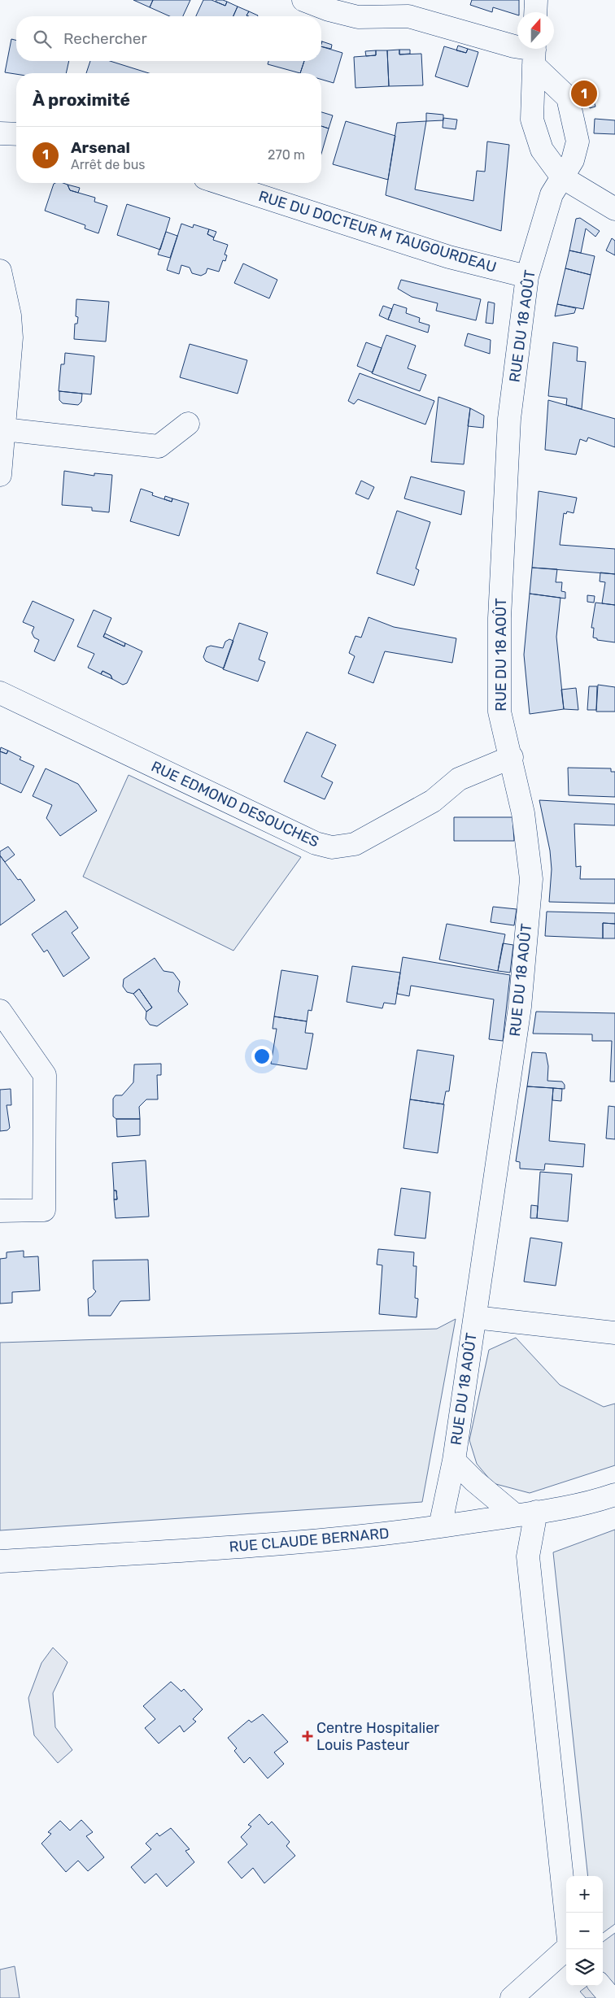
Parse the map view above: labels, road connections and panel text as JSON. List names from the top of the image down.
{
  "streets": {
    "street": [
      "RUE DU DOCTEUR M TAUGOURDEAU",
      "RUE DU 18 AOÛT",
      "RUE EDMOND DESOUCHES",
      "RUE CLAUDE BERNARD"
    ]
  },
  "crossings": [
    ["RUE DU DOCTEUR M TAUGOURDEAU", "RUE DU 18 AOÛT"],
    ["RUE DU 18 AOÛT", "RUE EDMOND DESOUCHES"],
    ["RUE DU 18 AOÛT", "RUE CLAUDE BERNARD"]
  ],
  "places": {
    "health": ["Centre Hospitalier Louis Pasteur"]
  },
  "north": "top",
  "page": {
    "search": "Rechercher",
    "heading": "À proximité",
    "pins": "1",
    "list": [
      {
        "mark": "1",
        "name": "Arsenal",
        "note": "Arrêt de bus",
        "value": "270 m"
      }
    ],
    "map_buttons": ["+", "−"]
  }
}
